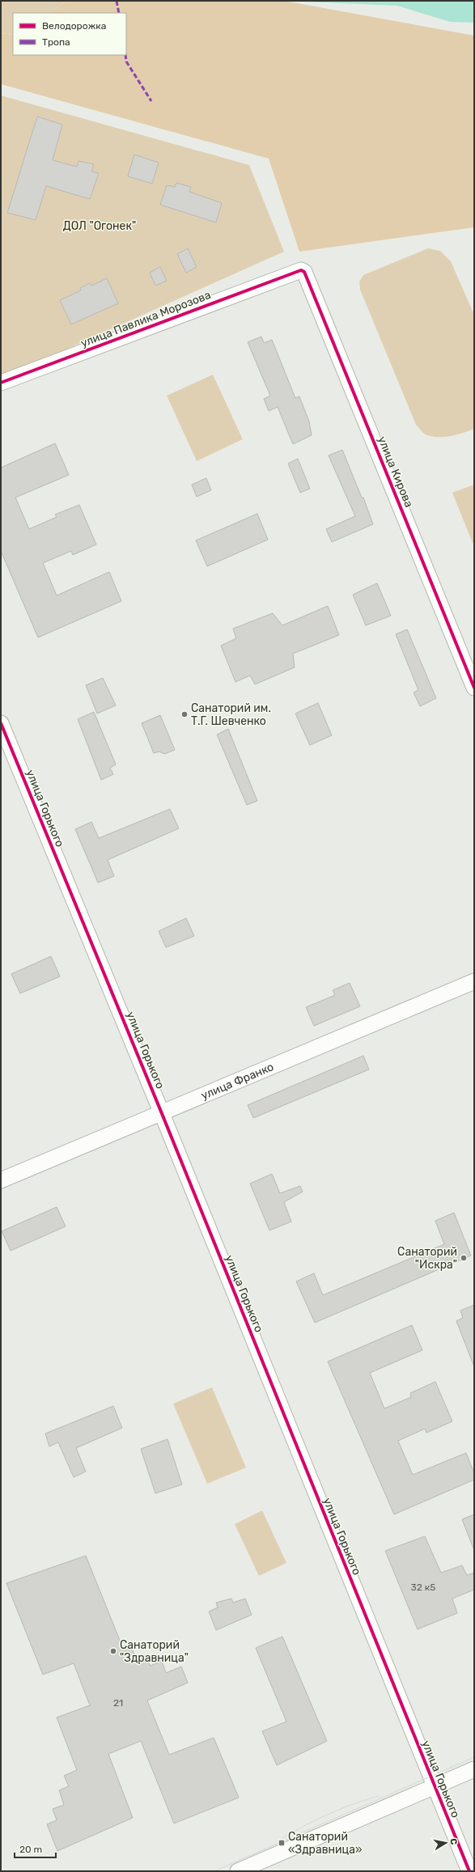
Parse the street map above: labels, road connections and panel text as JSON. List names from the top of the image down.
{
  "streets": {
    "street": [
      "улица Павлика Морозова",
      "улица Кирова",
      "улица Горького",
      "улица Франко"
    ]
  },
  "crossings": [
    ["улица Павлика Морозова", "улица Кирова"],
    ["улица Горького", "улица Франко"]
  ],
  "parks": ["ДОЛ \"Огонек\""],
  "places": {
    "other": ["Санаторий им. Т.Г. Шевченко", "Санаторий \"Искра\"", "Санаторий \"Здравница\""],
    "transit": ["Санаторий «Здравница»"]
  },
  "house_numbers": ["32 к5", "21"],
  "legend": ["Велодорожка", "Тропа"],
  "scale_bar": "20 m",
  "north": "right"
}
